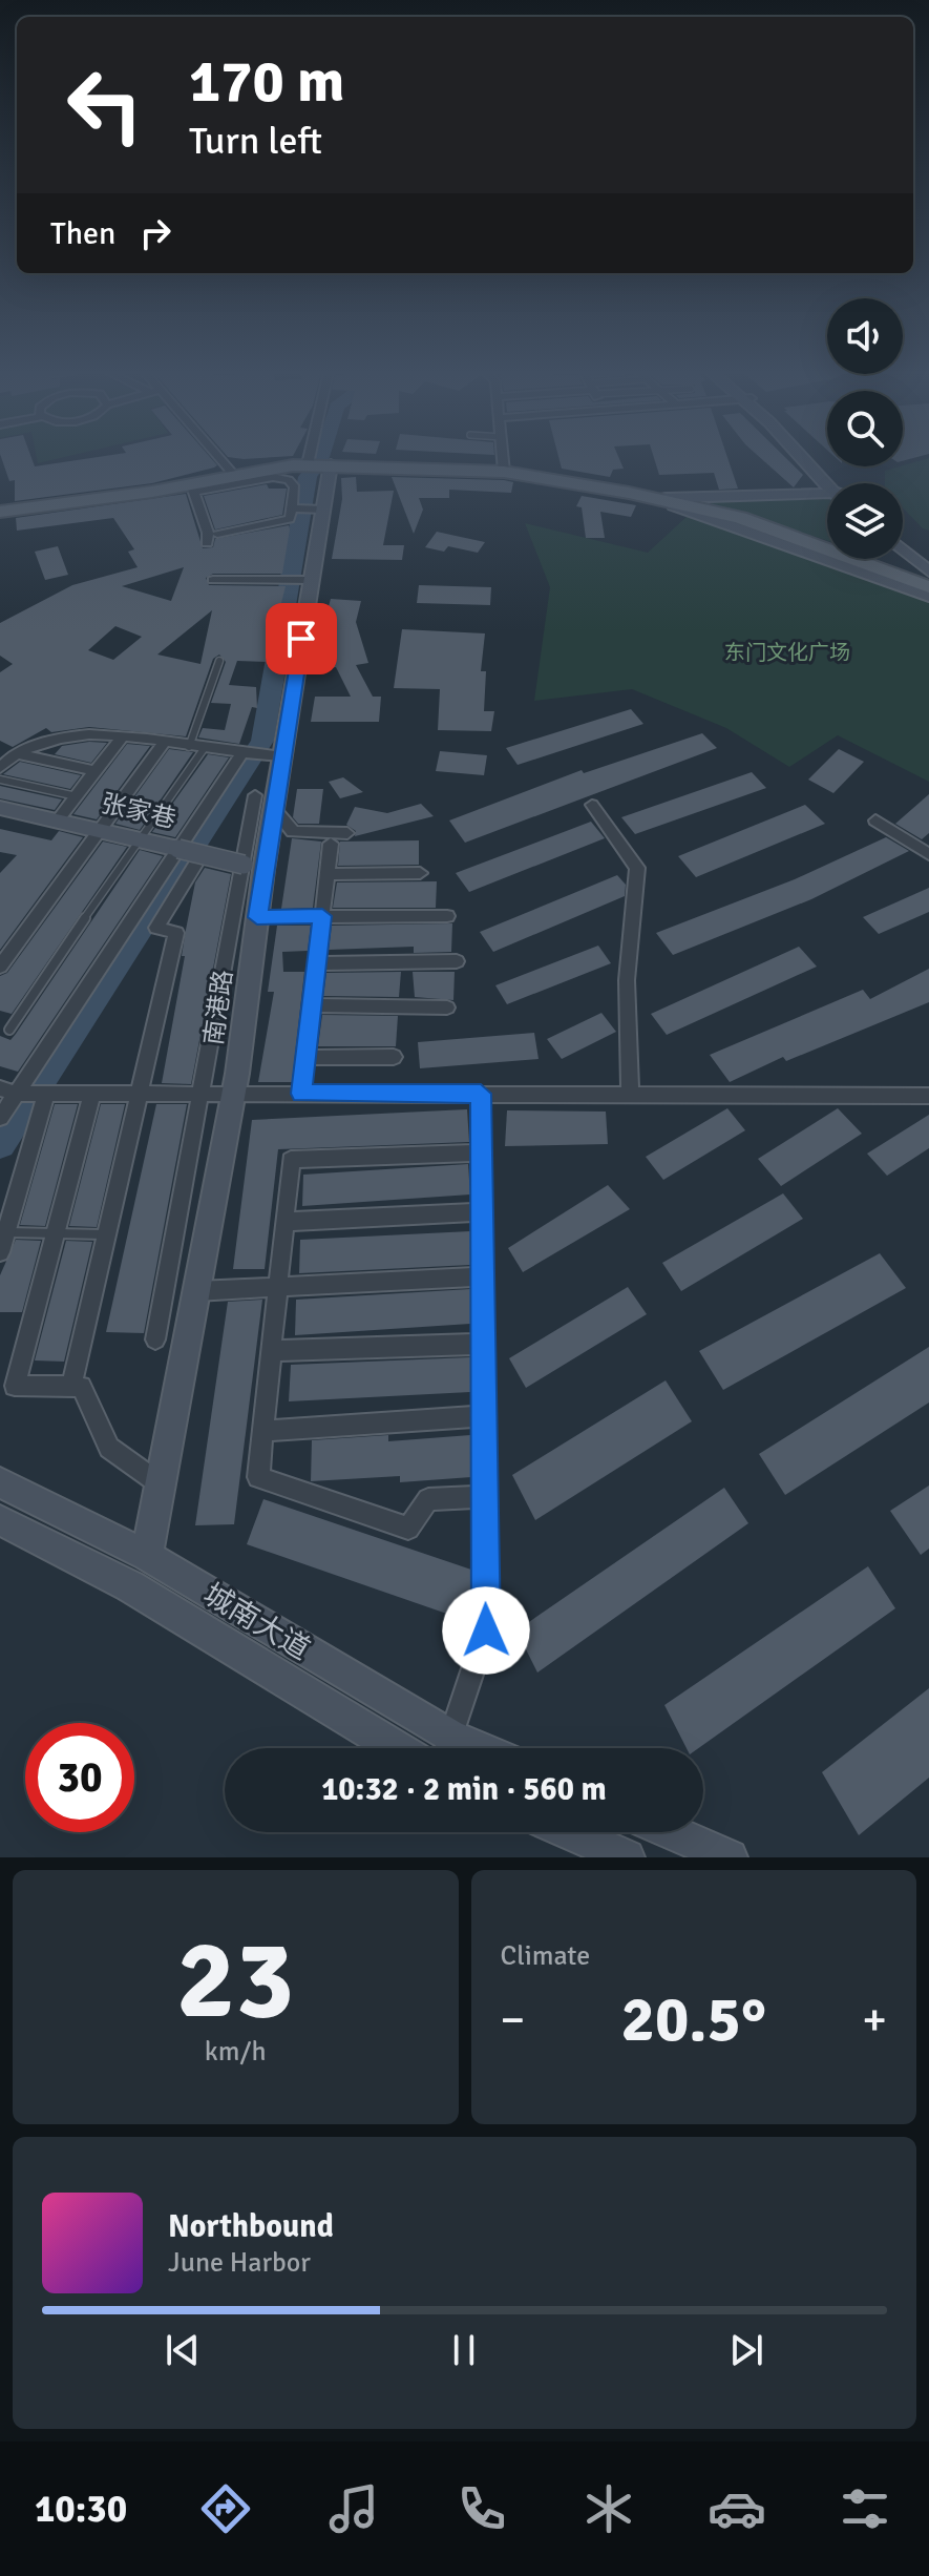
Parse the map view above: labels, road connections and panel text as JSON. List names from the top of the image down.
{
  "streets": {
    "main road": ["张家巷", "南港路", "城南大道"]
  },
  "crossings": [
    ["张家巷", "南港路"],
    ["南港路", "城南大道"]
  ],
  "parks": ["东门文化广场"],
  "page": {
    "turn": ["170 m", "Turn left"],
    "then": "Then",
    "limit": "30",
    "trip": "10:32 · 2 min · 560 m",
    "tile": [
      ["23", "km/h"],
      "Climate"
    ],
    "heat": ["−", "20.5°", "+"],
    "song": ["Northbound", "June Harbor"],
    "tabs": "10:30"
  }
}
